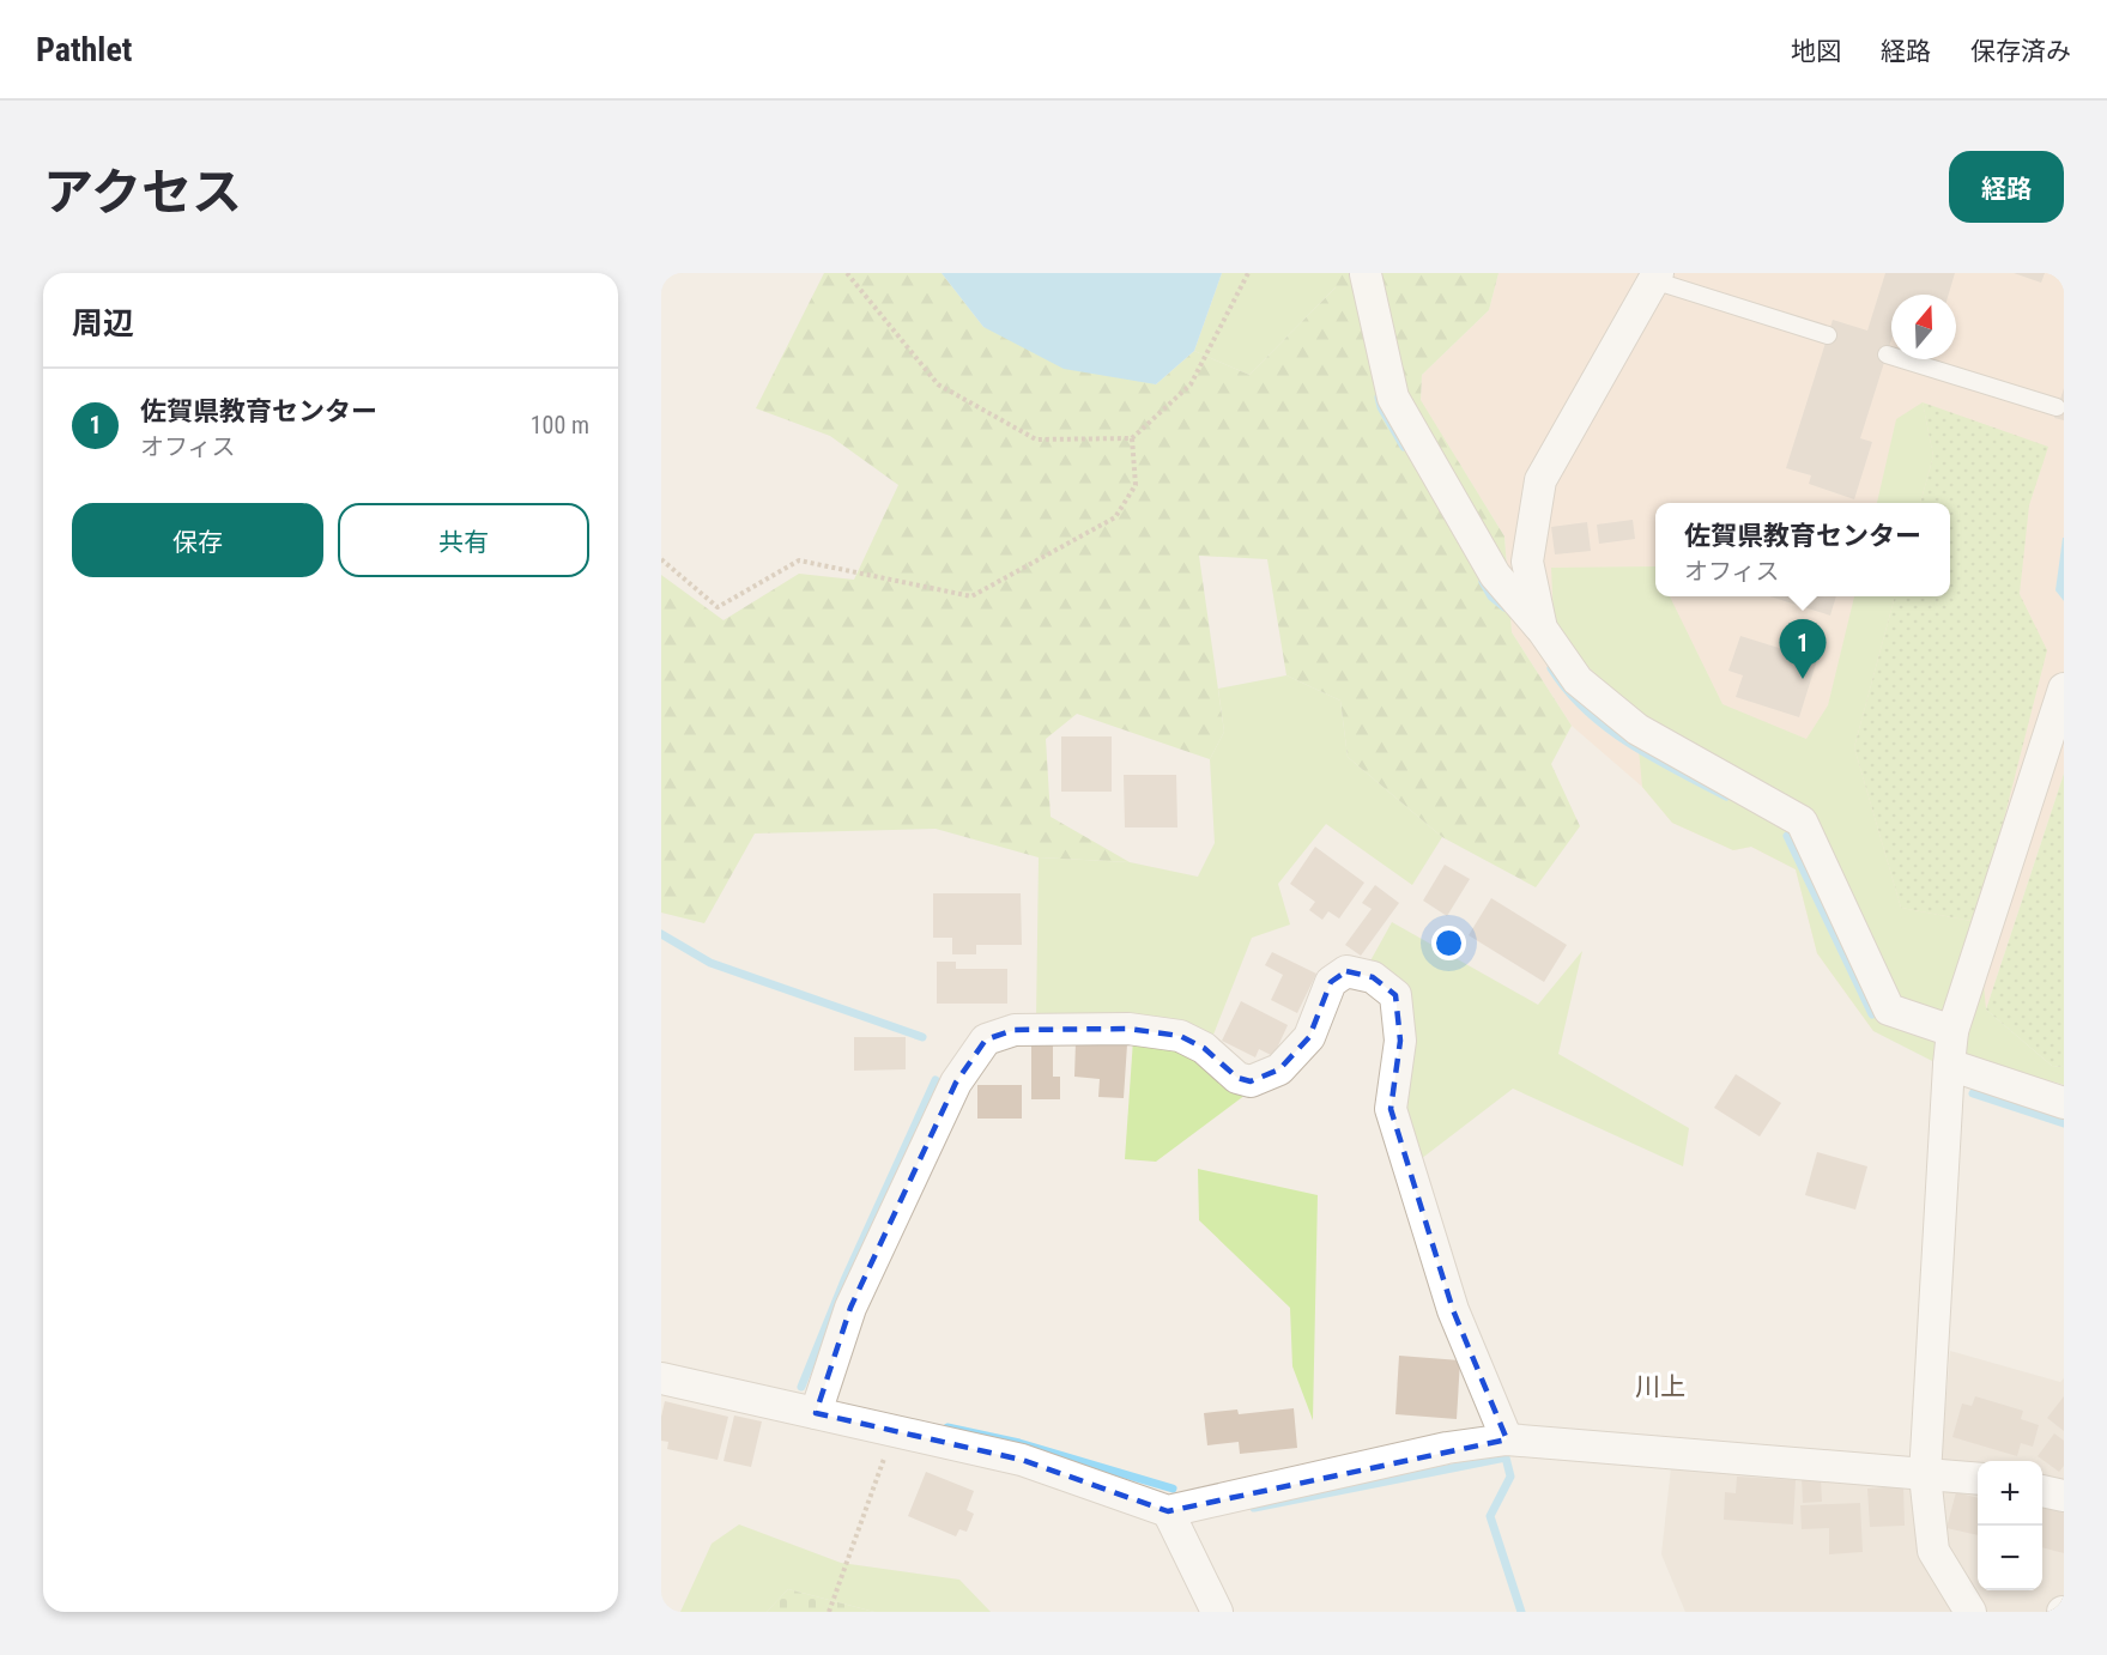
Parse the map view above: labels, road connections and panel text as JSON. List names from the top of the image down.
{
  "districts": ["川上"],
  "north": "top",
  "page": {
    "header": "Pathlet",
    "nav": ["地図", "経路", "保存済み"],
    "title": "アクセス",
    "buttons": [
      "経路",
      ["保存", "共有"]
    ],
    "heading": "周辺",
    "list": [
      {
        "mark": "1",
        "name": "佐賀県教育センター",
        "note": "オフィス",
        "value": "100 m"
      }
    ],
    "popup": ["佐賀県教育センター", "オフィス"],
    "pins": "1",
    "map_buttons": ["+", "−"]
  }
}
